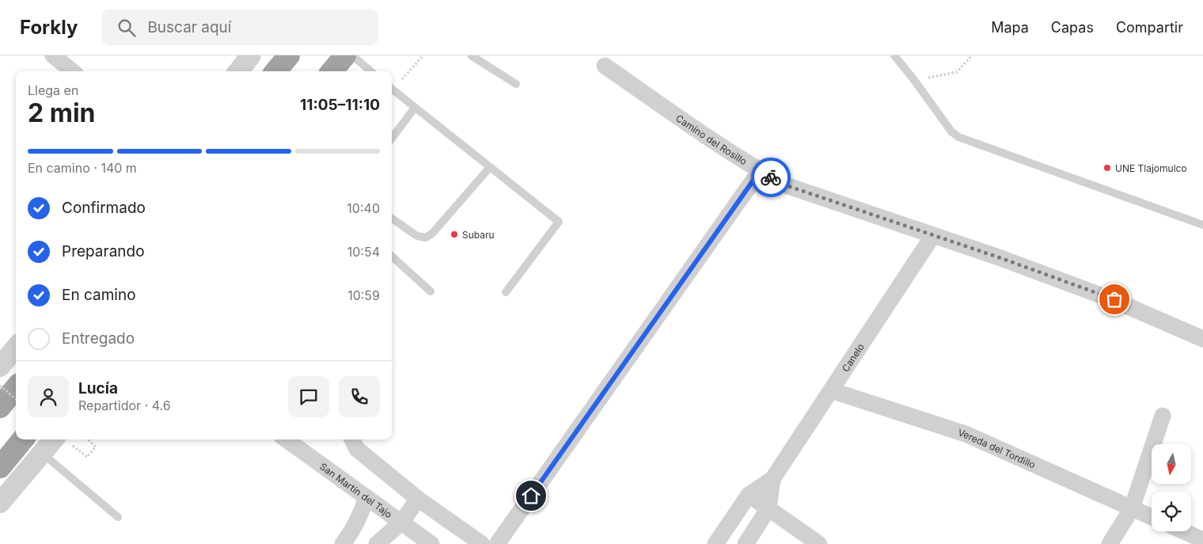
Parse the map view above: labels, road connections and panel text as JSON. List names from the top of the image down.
{
  "streets": {
    "street": [
      "Camino del Rosillo",
      "Canelo",
      "Vereda del Tordillo",
      "San Martín del Tajo"
    ]
  },
  "crossings": [
    ["Camino del Rosillo", "Canelo"],
    ["Canelo", "Vereda del Tordillo"]
  ],
  "places": ["UNE Tlajomulco", "Subaru"],
  "north": "bottom",
  "page": {
    "header": "Forkly",
    "search": "Buscar aquí",
    "nav": ["Mapa", "Capas", "Compartir"],
    "heading": ["2 min", "Llega en", "11:05–11:10"],
    "panel": ["Lucía", "Repartidor · 4.6"],
    "bar": "En camino · 140 m",
    "list": [
      ["Confirmado", "10:40"],
      ["Preparando", "10:54"],
      ["En camino", "10:59"],
      "Entregado"
    ]
  }
}
